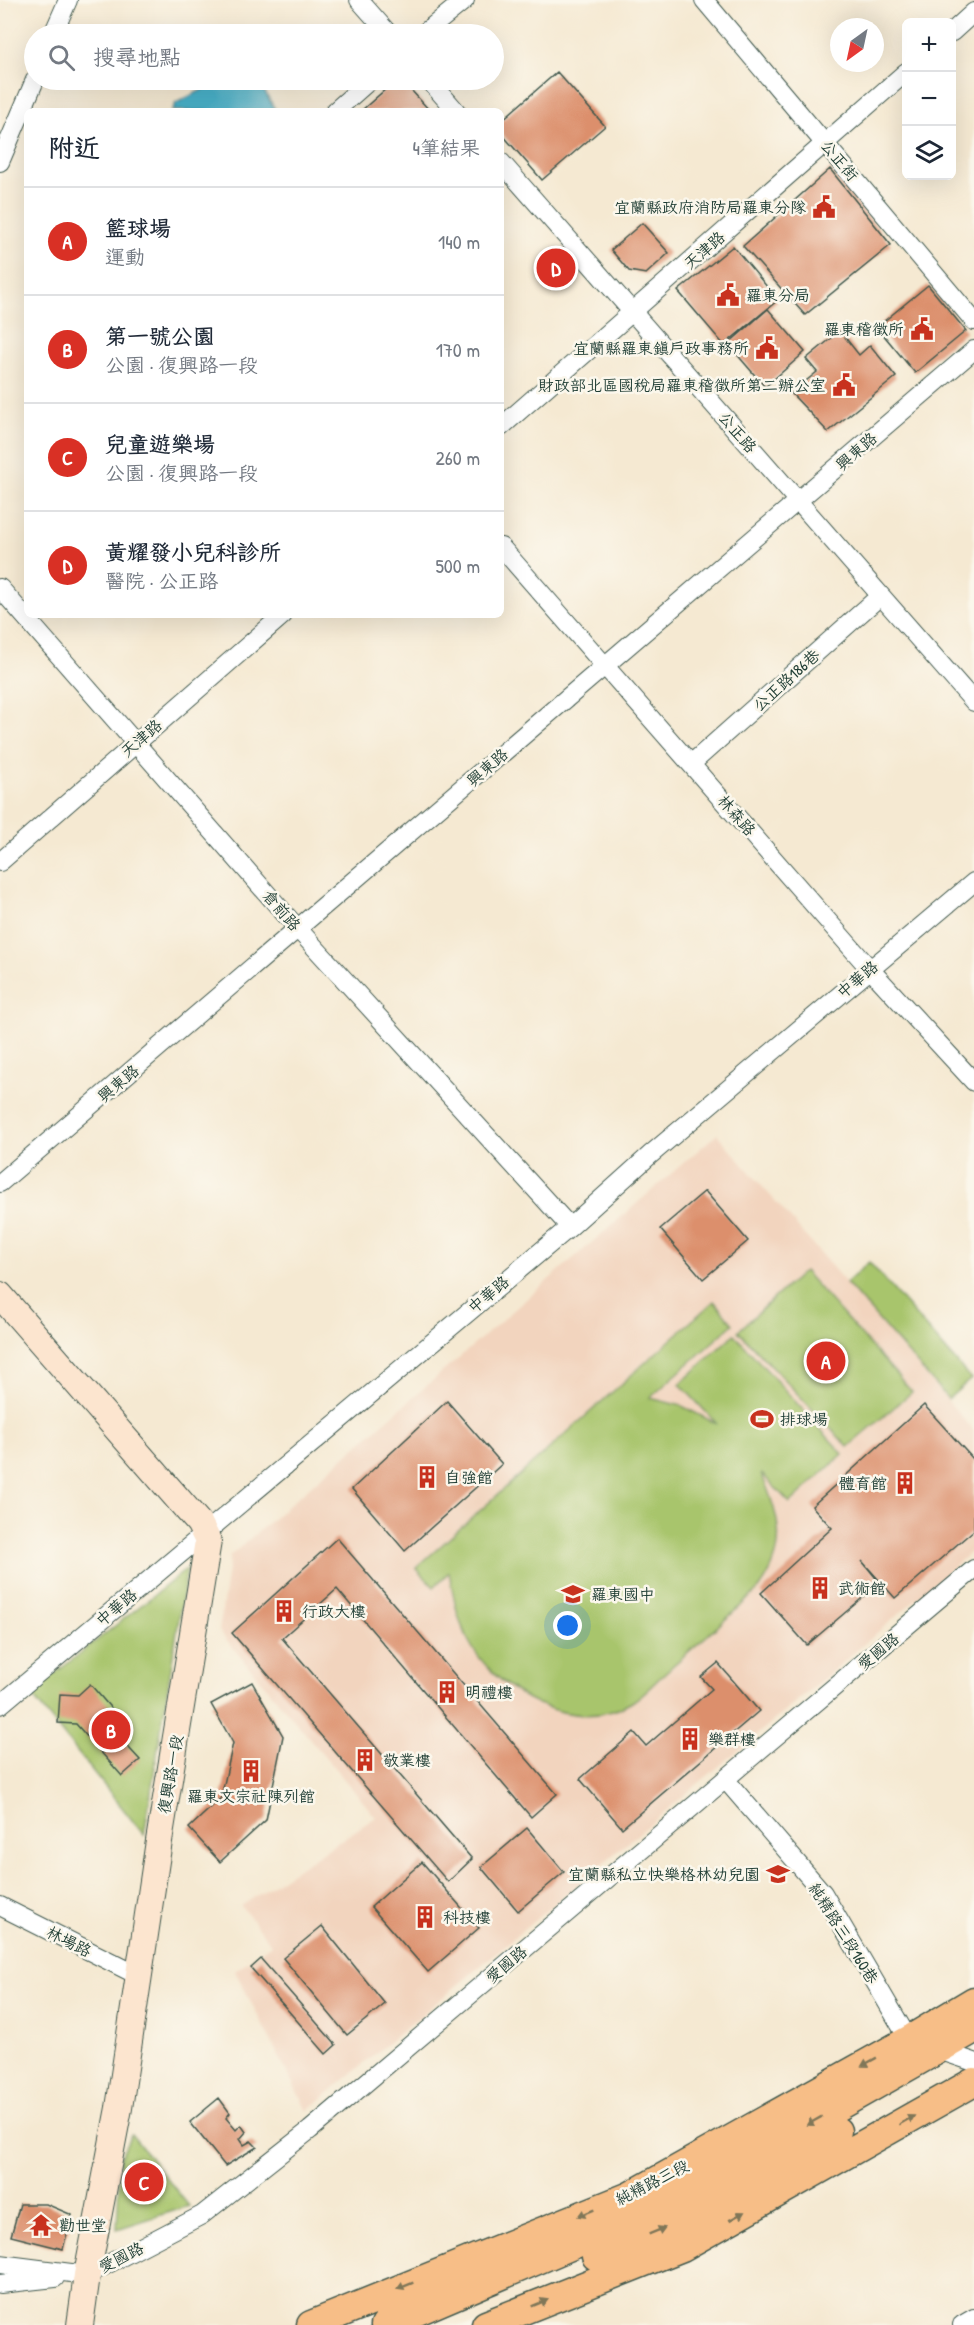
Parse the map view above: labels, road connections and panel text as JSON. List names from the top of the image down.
{
  "streets": {
    "main road": ["復興路一段", "純精路三段"],
    "street": [
      "公正街",
      "天津路",
      "公正路",
      "興東路",
      "公正路186巷",
      "林森路",
      "倉前路",
      "中華路",
      "愛國路",
      "純精路三段160巷",
      "林場路"
    ]
  },
  "crossings": [
    ["公正街", "天津路"],
    ["天津路", "公正路"],
    ["天津路", "倉前路"],
    ["公正路", "興東路"],
    ["公正路", "公正路186巷"],
    ["興東路", "林森路"],
    ["興東路", "倉前路"],
    ["公正路186巷", "林森路"],
    ["林森路", "中華路"],
    ["倉前路", "中華路"],
    ["中華路", "復興路一段"],
    ["愛國路", "復興路一段"],
    ["愛國路", "純精路三段160巷"],
    ["復興路一段", "林場路"],
    ["純精路三段160巷", "純精路三段"]
  ],
  "places": {
    "public building": [
      "宜蘭縣政府消防局羅東分隊",
      "羅東分局",
      "羅東稽徵所",
      "宜蘭縣羅東鎮戶政事務所",
      "財政部北區國稅局羅東稽徵所第二辦公室"
    ],
    "sports": ["排球場"],
    "building": [
      "自強館",
      "體育館",
      "武術館",
      "行政大樓",
      "明禮樓",
      "樂群樓",
      "敬業樓",
      "羅東文宗社陳列館",
      "科技樓"
    ],
    "school or university": ["羅東國中", "宜蘭縣私立快樂格林幼兒園"],
    "temple": ["勸世堂"]
  },
  "north": "bottom left",
  "page": {
    "map_buttons": ["+", "−"],
    "search": "搜尋地點",
    "heading": ["附近", "4筆結果"],
    "list": [
      {
        "mark": "A",
        "name": "籃球場",
        "note": "運動",
        "value": "140 m"
      },
      {
        "mark": "B",
        "name": "第一號公園",
        "note": "公園 · 復興路一段",
        "value": "170 m"
      },
      {
        "mark": "C",
        "name": "兒童遊樂場",
        "note": "公園 · 復興路一段",
        "value": "260 m"
      },
      {
        "mark": "D",
        "name": "黃耀發小兒科診所",
        "note": "醫院 · 公正路",
        "value": "500 m"
      }
    ],
    "pins": [
      "D",
      "A",
      "B",
      "C"
    ]
  }
}
